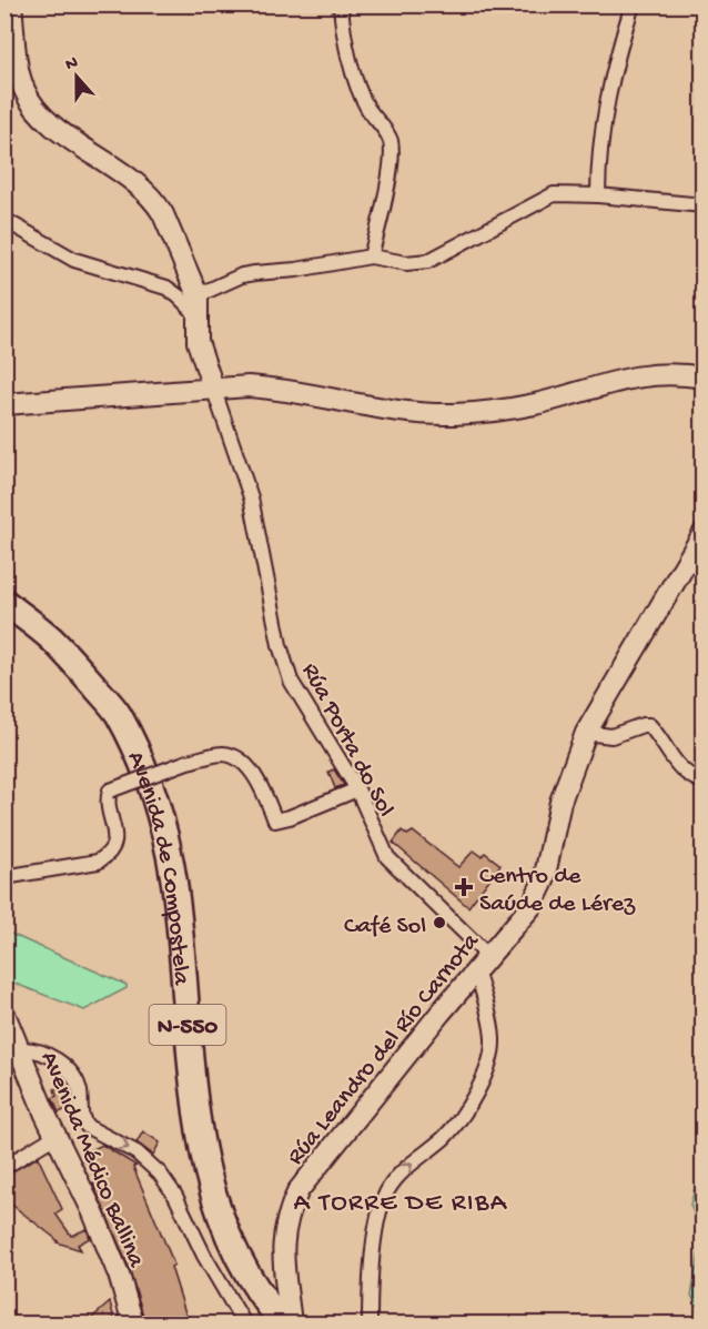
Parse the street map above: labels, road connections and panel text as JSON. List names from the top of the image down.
{
  "streets": {
    "highway": ["Avenida de Compostela", "N-550"],
    "street": ["Rúa Porta do Sol", "Rúa Leandro del Río Carnota", "Avenida Médico Ballina"]
  },
  "crossings": [
    ["Rúa Porta do Sol", "Rúa Leandro del Río Carnota"],
    ["Avenida de Compostela", "N-550"]
  ],
  "districts": ["A TORRE DE RIBA"],
  "places": {
    "health": ["Centro de Saúde de Lérez"],
    "other": ["Café Sol"]
  },
  "north": "top"
}
